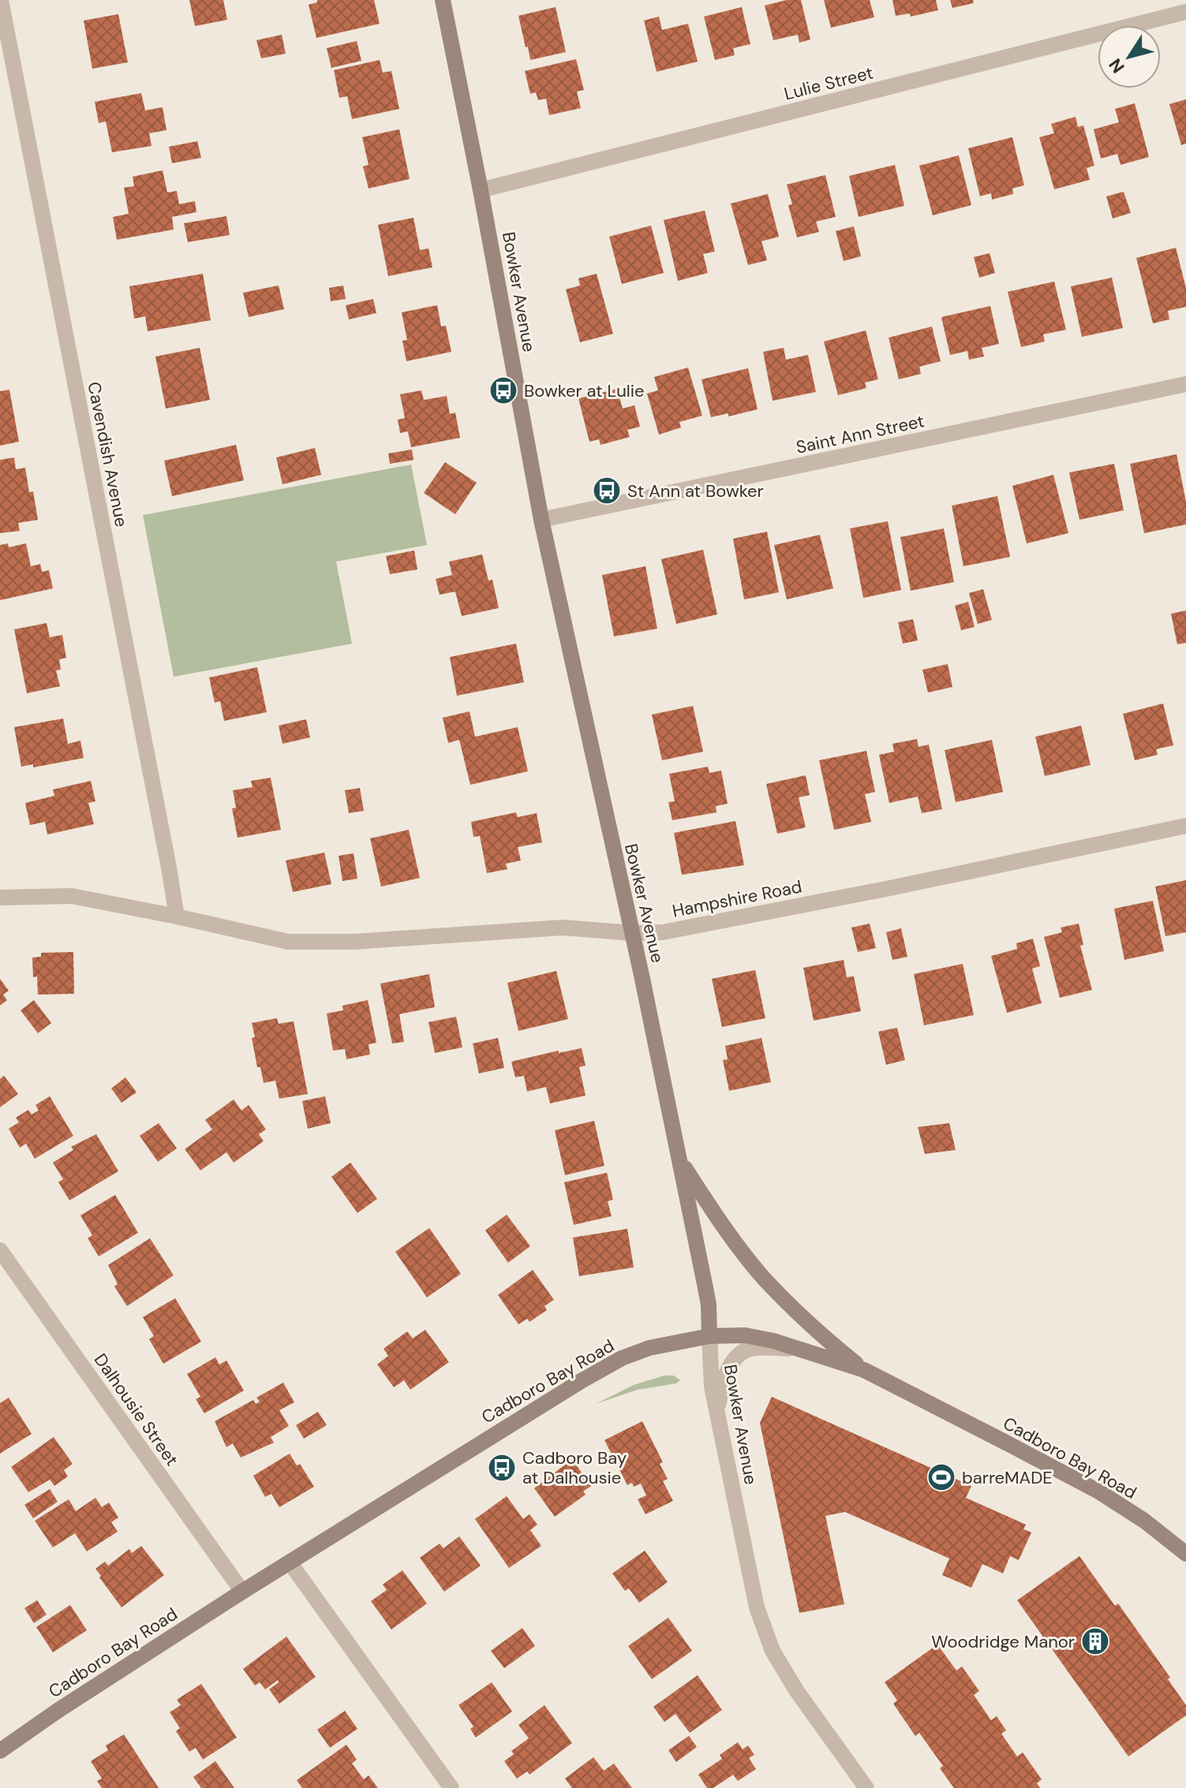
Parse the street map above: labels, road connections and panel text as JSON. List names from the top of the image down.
{
  "streets": {
    "main road": ["Bowker Avenue", "Cadboro Bay Road"],
    "street": [
      "Lulie Street",
      "Saint Ann Street",
      "Cavendish Avenue",
      "Hampshire Road",
      "Dalhousie Street"
    ]
  },
  "crossings": [
    ["Lulie Street", "Bowker Avenue"],
    ["Bowker Avenue", "Saint Ann Street"],
    ["Bowker Avenue", "Hampshire Road"],
    ["Bowker Avenue", "Cadboro Bay Road"],
    ["Cavendish Avenue", "Hampshire Road"],
    ["Cadboro Bay Road", "Dalhousie Street"]
  ],
  "places": {
    "bus stop": ["Bowker at Lulie", "St Ann at Bowker", "Cadboro Bay at Dalhousie"],
    "sports": ["barreMADE"],
    "building": ["Woodridge Manor"]
  },
  "north": "bottom left"
}
